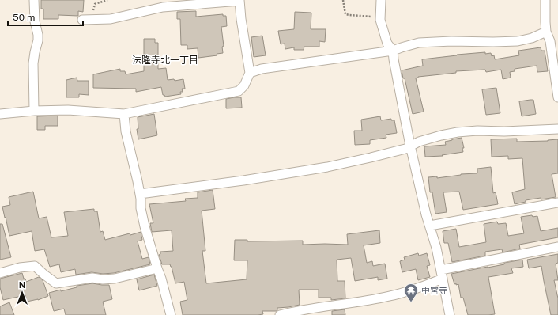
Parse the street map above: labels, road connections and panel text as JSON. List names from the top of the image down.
{
  "districts": ["法隆寺北一丁目"],
  "places": {
    "temple": ["中宮寺"]
  },
  "scale_bar": "50 m",
  "north": "top"
}
